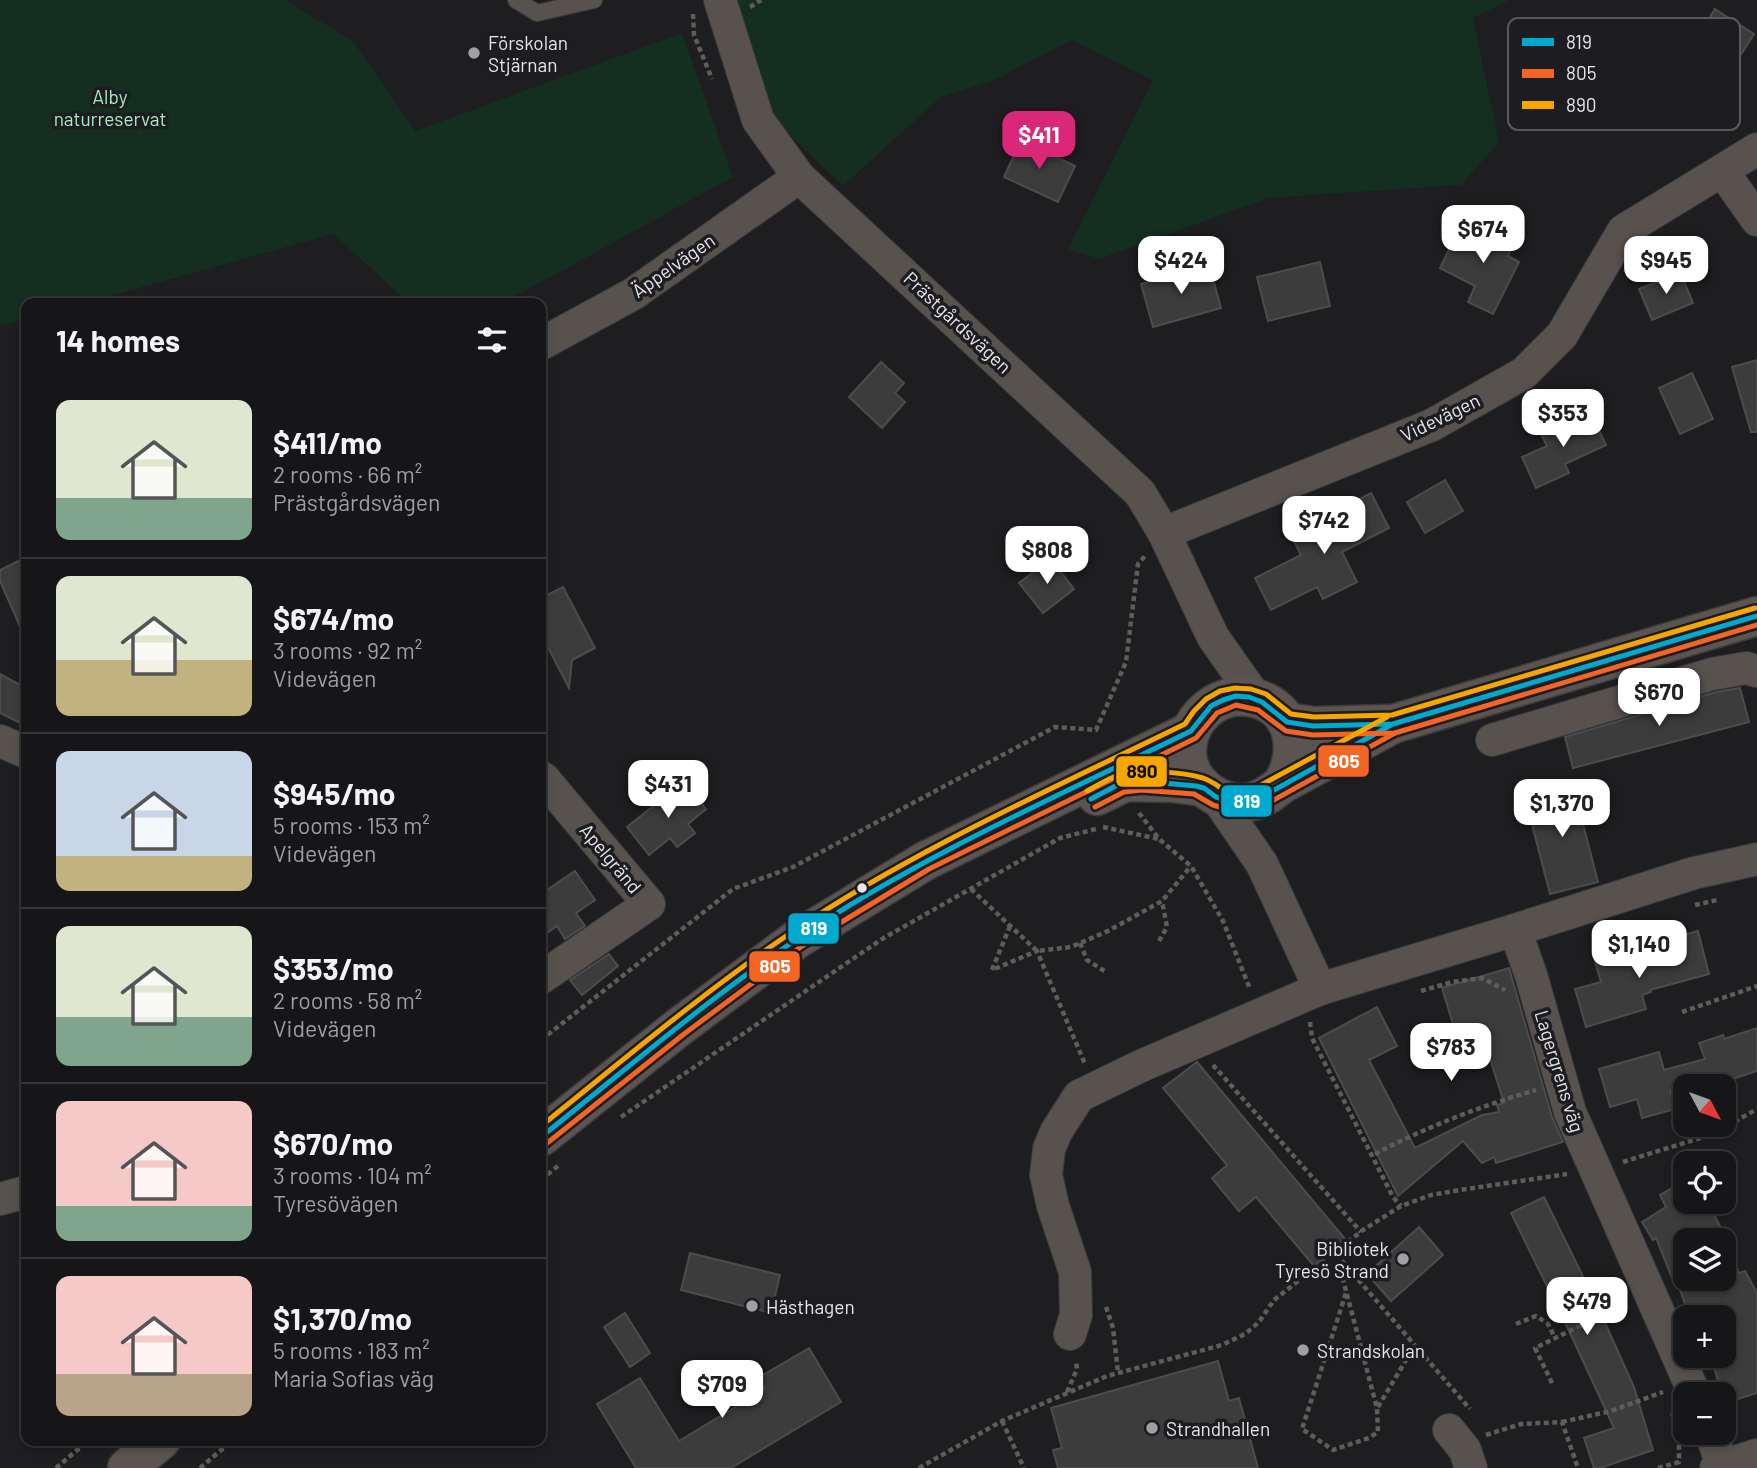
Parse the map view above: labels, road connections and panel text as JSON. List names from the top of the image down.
{
  "streets": {
    "street": [
      "Äppelvägen",
      "Prästgårdsvägen",
      "Videvägen",
      "Apelgränd",
      "Lagergrens väg"
    ]
  },
  "crossings": [
    ["Äppelvägen", "Prästgårdsvägen"],
    ["Prästgårdsvägen", "Videvägen"]
  ],
  "parks": ["Alby naturreservat"],
  "places": [
    "Förskolan Stjärnan",
    "Bibliotek Tyresö Strand",
    "Hästhagen",
    "Strandskolan",
    "Strandhallen"
  ],
  "lines": ["transit line 890", "transit line 819", "transit line 805"],
  "legend": ["819", "805", "890"],
  "north": "bottom right",
  "page": {
    "price": [
      "$411",
      "$674",
      "$424",
      "$945",
      "$353",
      "$742",
      "$808",
      "$670",
      "$431",
      "$1,370",
      "$1,140",
      "$783",
      "$479",
      "$709"
    ],
    "heading": "14 homes",
    "list": [
      {
        "name": "$411/mo",
        "note": "2 rooms · 66 m² · Prästgårdsvägen"
      },
      {
        "name": "$674/mo",
        "note": "3 rooms · 92 m² · Videvägen"
      },
      {
        "name": "$945/mo",
        "note": "5 rooms · 153 m² · Videvägen"
      },
      {
        "name": "$353/mo",
        "note": "2 rooms · 58 m² · Videvägen"
      },
      {
        "name": "$670/mo",
        "note": "3 rooms · 104 m² · Tyresövägen"
      },
      {
        "name": "$1,370/mo",
        "note": "5 rooms · 183 m² · Maria Sofias väg"
      }
    ],
    "map_buttons": ["+", "−"]
  }
}
